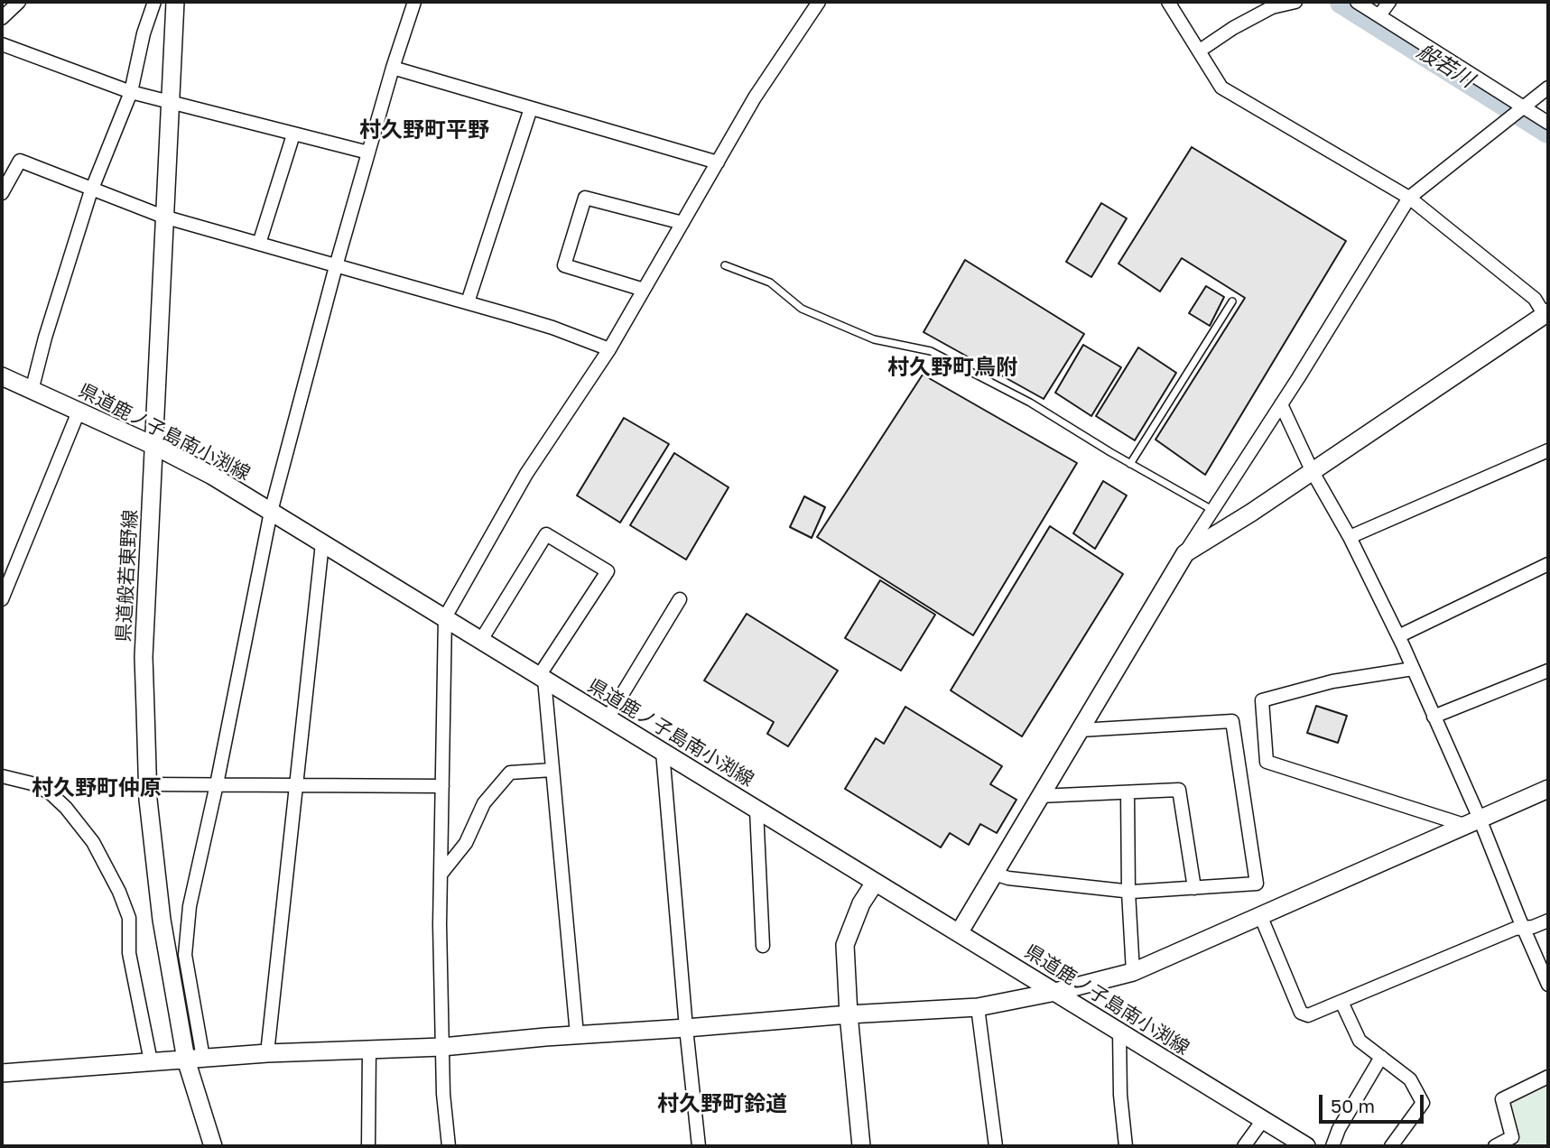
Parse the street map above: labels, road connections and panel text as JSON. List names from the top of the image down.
{
  "streets": {
    "street": ["県道鹿ノ子島南小渕線", "県道般若東野線"]
  },
  "crossings": [
    ["県道鹿ノ子島南小渕線", "県道般若東野線"]
  ],
  "districts": [
    "村久野町平野",
    "村久野町鳥附",
    "村久野町仲原",
    "村久野町鈴道"
  ],
  "water": ["般若川"],
  "scale_bar": "50 m"
}
